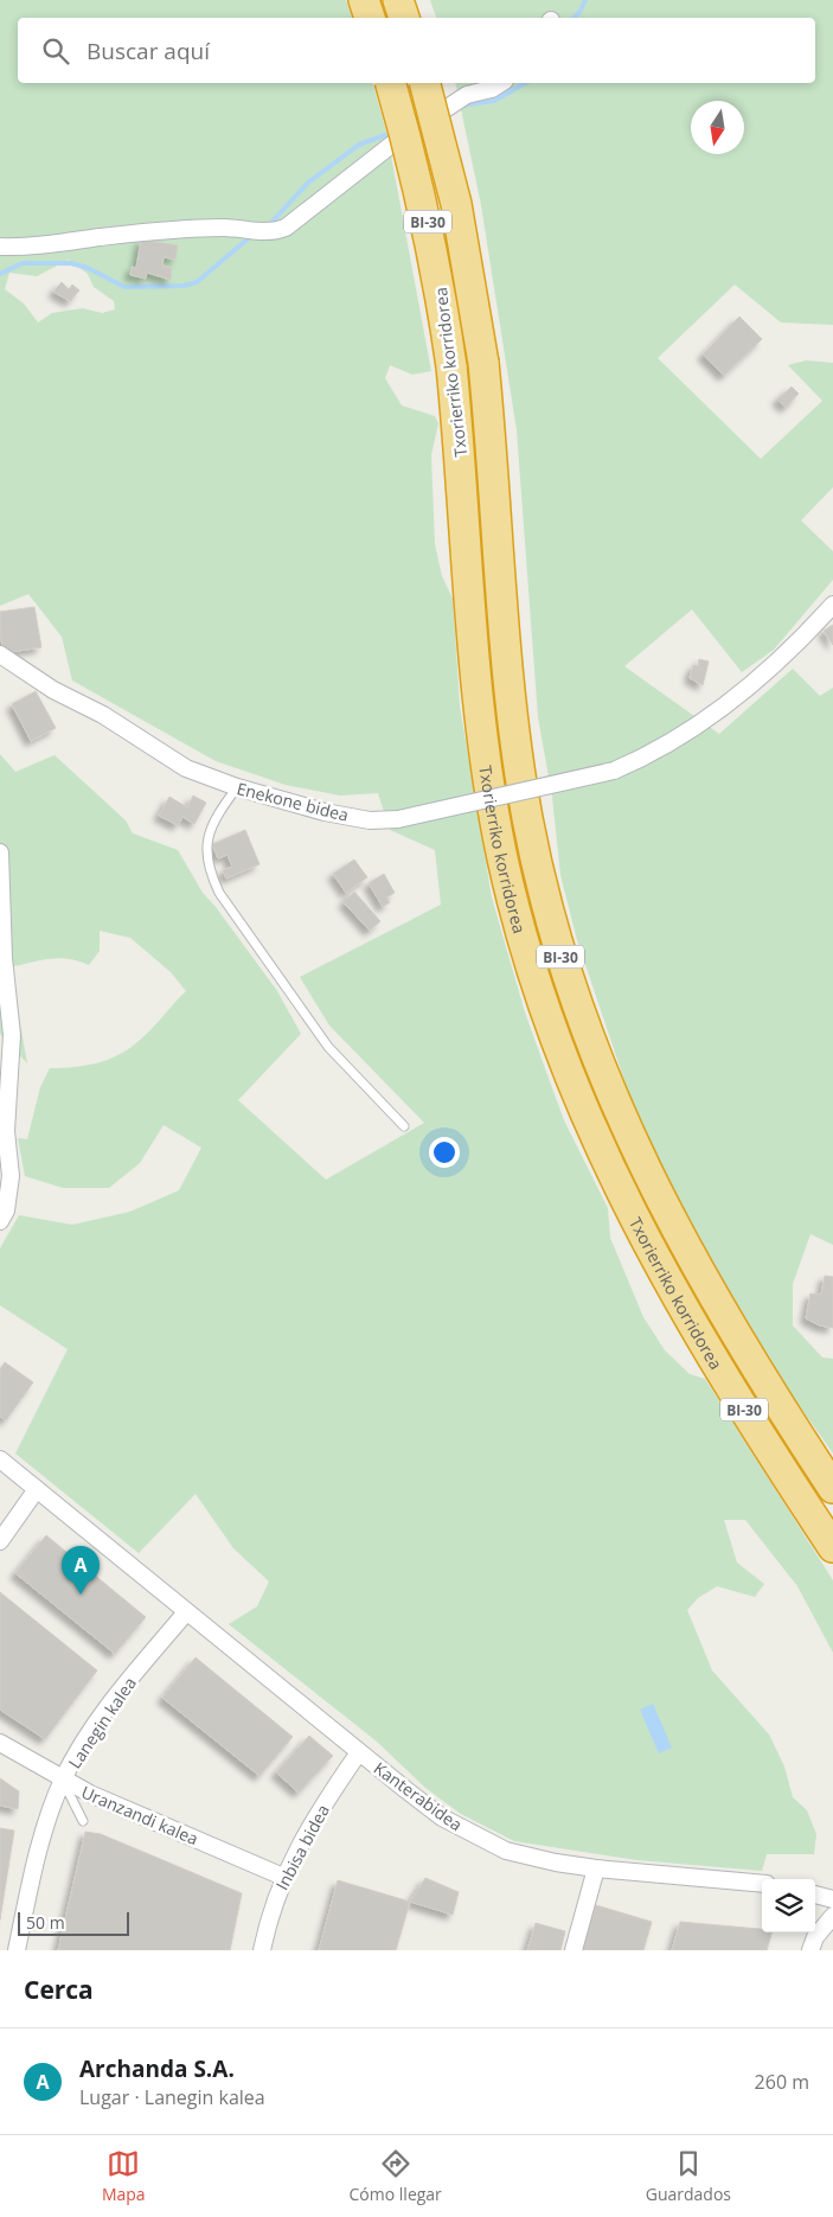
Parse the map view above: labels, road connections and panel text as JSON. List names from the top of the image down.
{
  "streets": {
    "highway": ["BI-30", "Txorierriko korridorea"],
    "street": [
      "Enekone bidea",
      "Lanegin kalea",
      "Kanterabidea",
      "Uranzandi kalea",
      "Inbisa bidea"
    ]
  },
  "crossings": [
    ["Lanegin kalea", "Kanterabidea"],
    ["Lanegin kalea", "Uranzandi kalea"],
    ["Kanterabidea", "Inbisa bidea"],
    ["Uranzandi kalea", "Inbisa bidea"]
  ],
  "scale_bar": "50 m",
  "north": "bottom",
  "page": {
    "search": "Buscar aquí",
    "pins": "A",
    "scale": "50 m",
    "heading": "Cerca",
    "list": [
      {
        "mark": "A",
        "name": "Archanda S.A.",
        "note": "Lugar · Lanegin kalea",
        "value": "260 m"
      }
    ],
    "nav": ["Mapa", "Cómo llegar", "Guardados"]
  }
}
